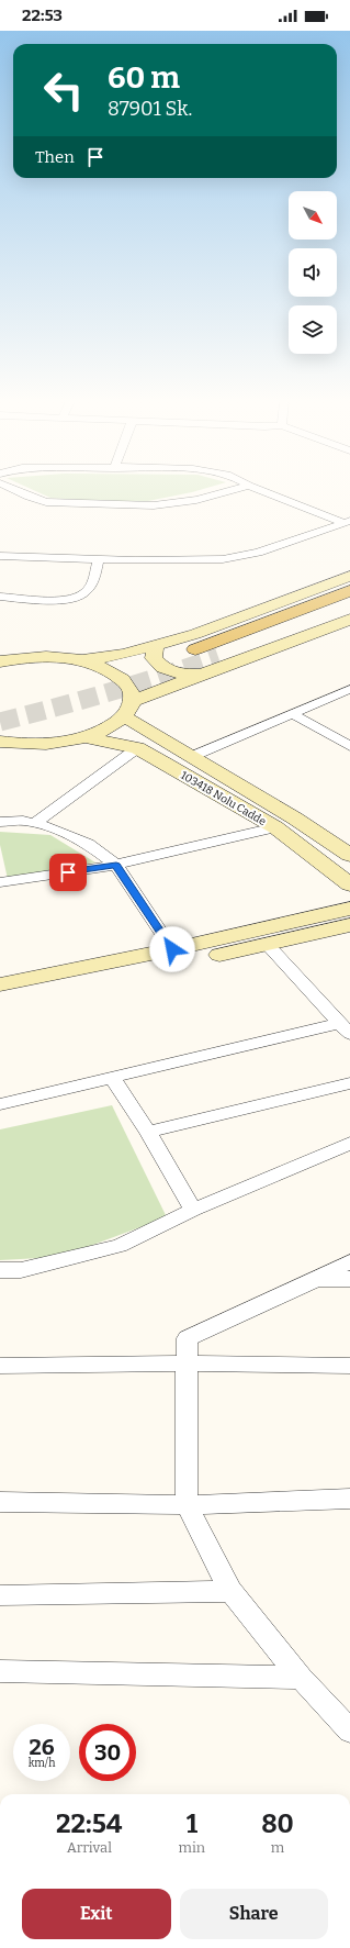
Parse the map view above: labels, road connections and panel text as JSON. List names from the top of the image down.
{
  "streets": {
    "street": ["103418 Nolu Cadde"]
  },
  "north": "bottom right",
  "page": {
    "status": "22:53",
    "turn": ["60 m", "87901 Sk."],
    "then": "Then",
    "speed": "26 km/h",
    "limit": "30",
    "eta": [
      "22:54",
      "Arrival",
      "1",
      "min",
      "80",
      "m"
    ],
    "buttons": ["Exit", "Share"]
  }
}
